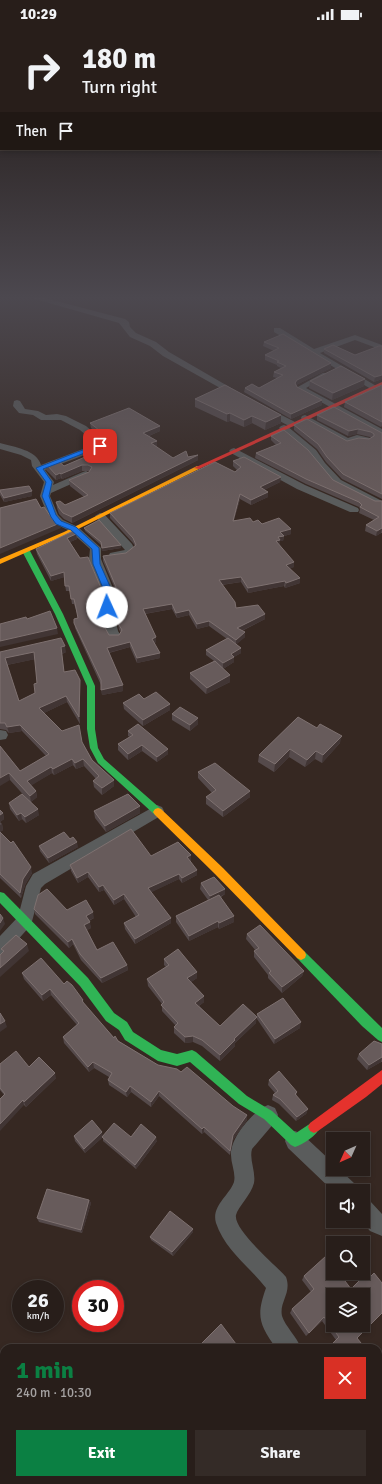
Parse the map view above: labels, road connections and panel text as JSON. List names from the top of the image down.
{
  "north": "bottom left",
  "page": {
    "status": "10:29",
    "turn": ["180 m", "Turn right"],
    "then": "Then",
    "speed": "26 km/h",
    "limit": "30",
    "heading": ["1 min", "240 m · 10:30"],
    "buttons": ["Exit", "Share"]
  }
}
